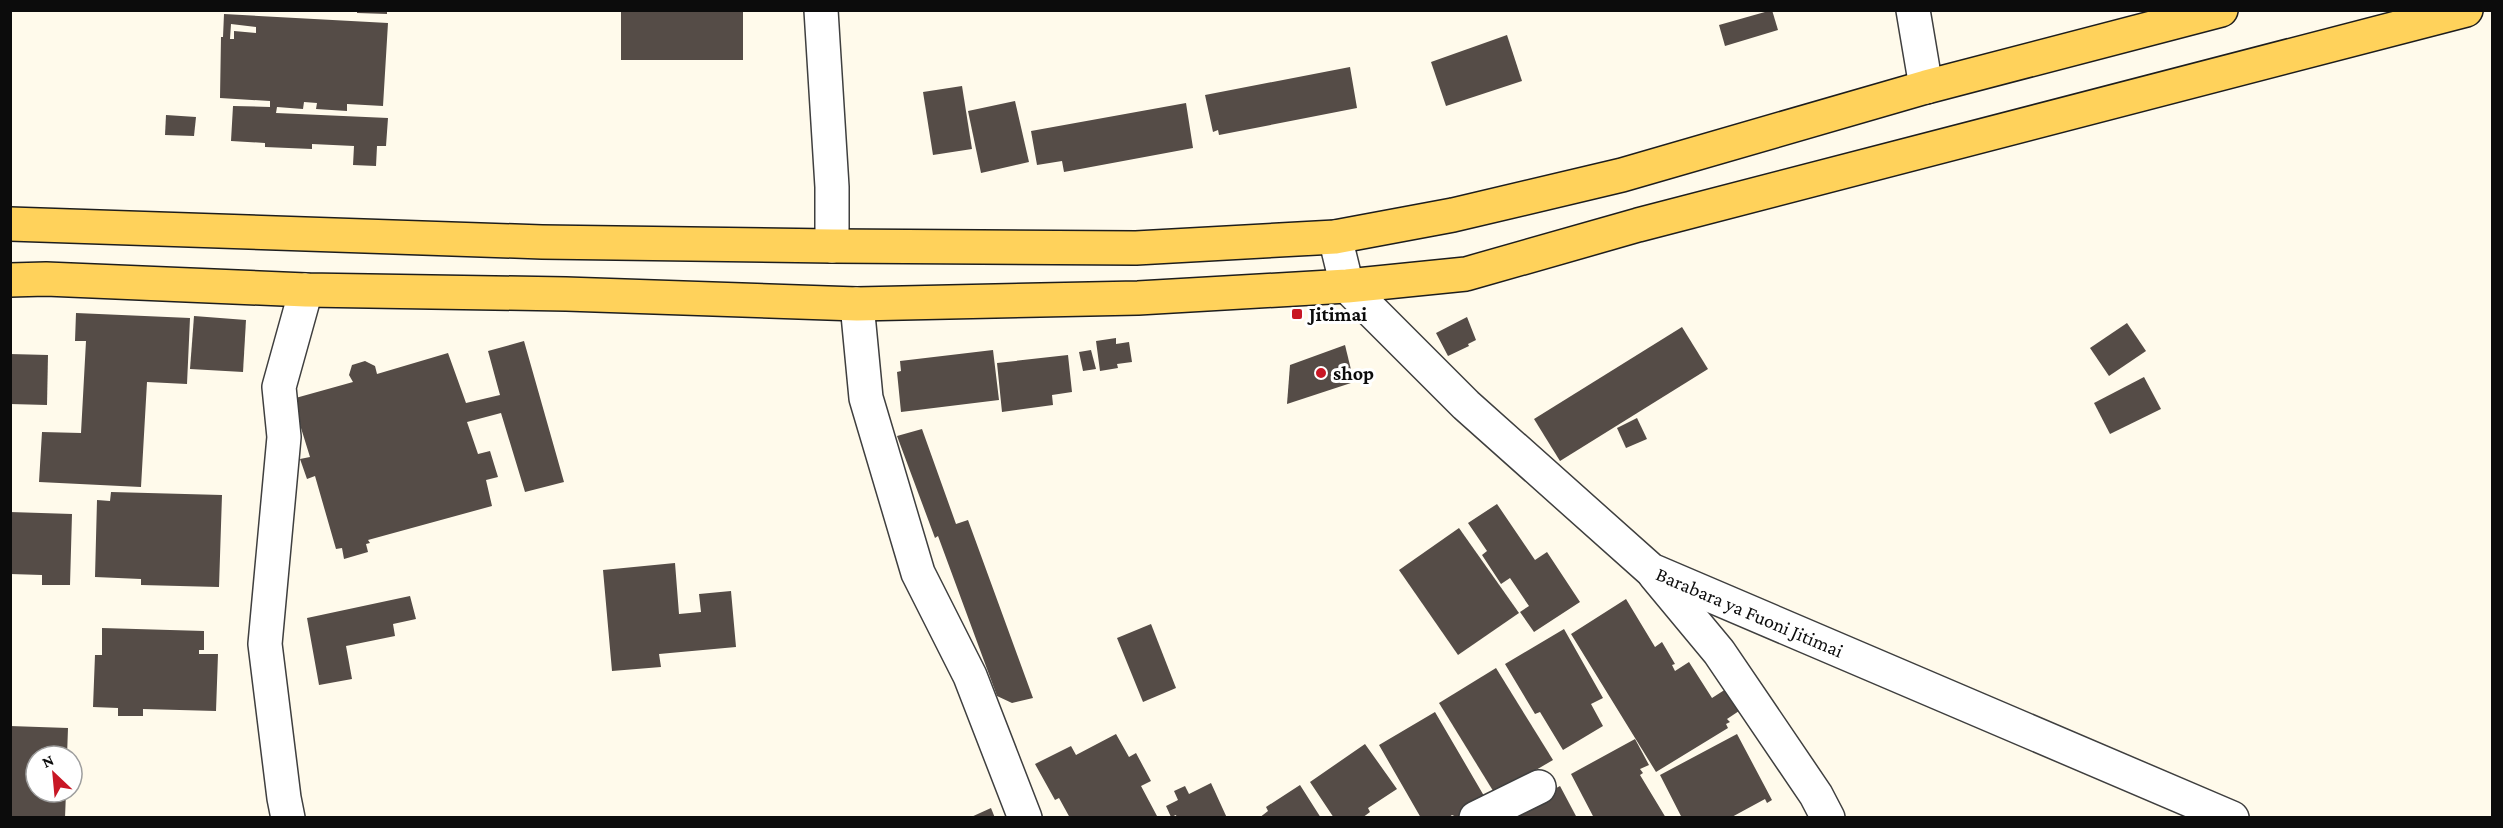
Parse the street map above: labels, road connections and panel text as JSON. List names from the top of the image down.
{
  "streets": {
    "street": ["Barabara ya Fuoni Jitimai"]
  },
  "places": {
    "transit": ["Jitimai"],
    "other": ["shop"]
  },
  "north": "top left"
}
